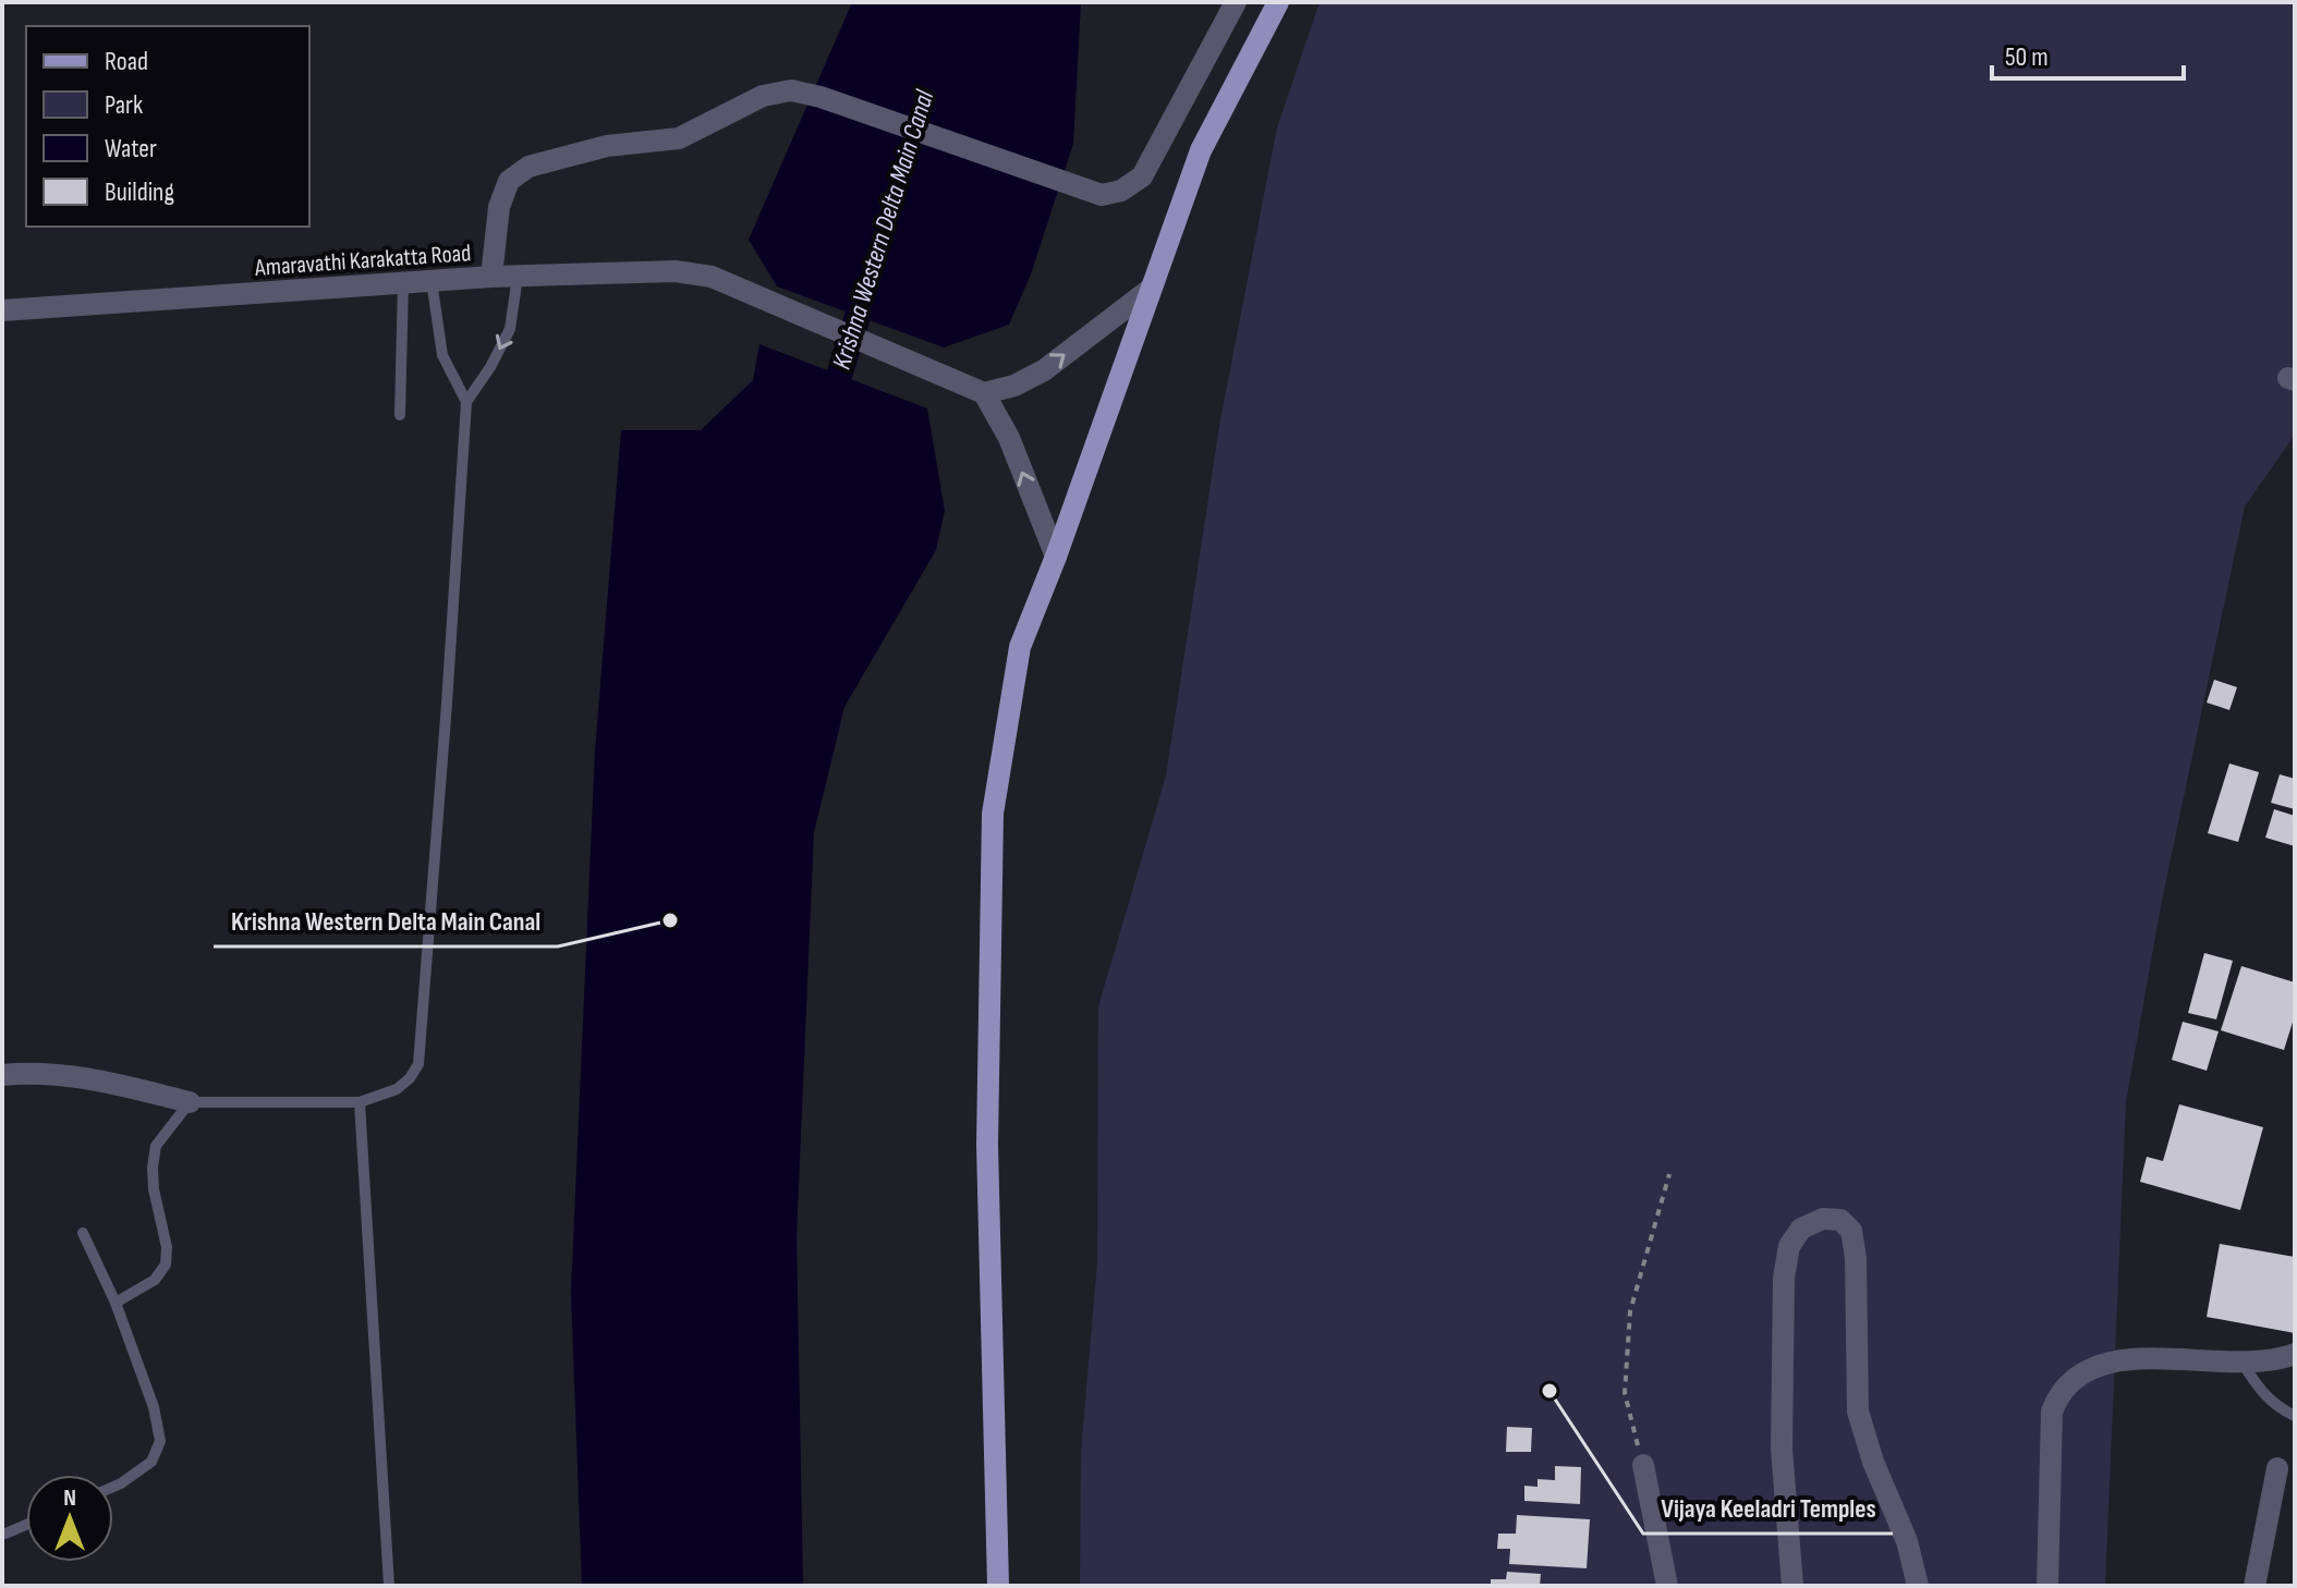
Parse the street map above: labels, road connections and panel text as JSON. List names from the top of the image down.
{
  "streets": {
    "street": ["Amaravathi Karakatta Road"]
  },
  "water": ["Krishna Western Delta Main Canal"],
  "places": ["Krishna Western Delta Main Canal", "Vijaya Keeladri Temples"],
  "legend": [
    "Road",
    "Park",
    "Water",
    "Building"
  ],
  "scale_bar": "50 m",
  "north": "top"
}
